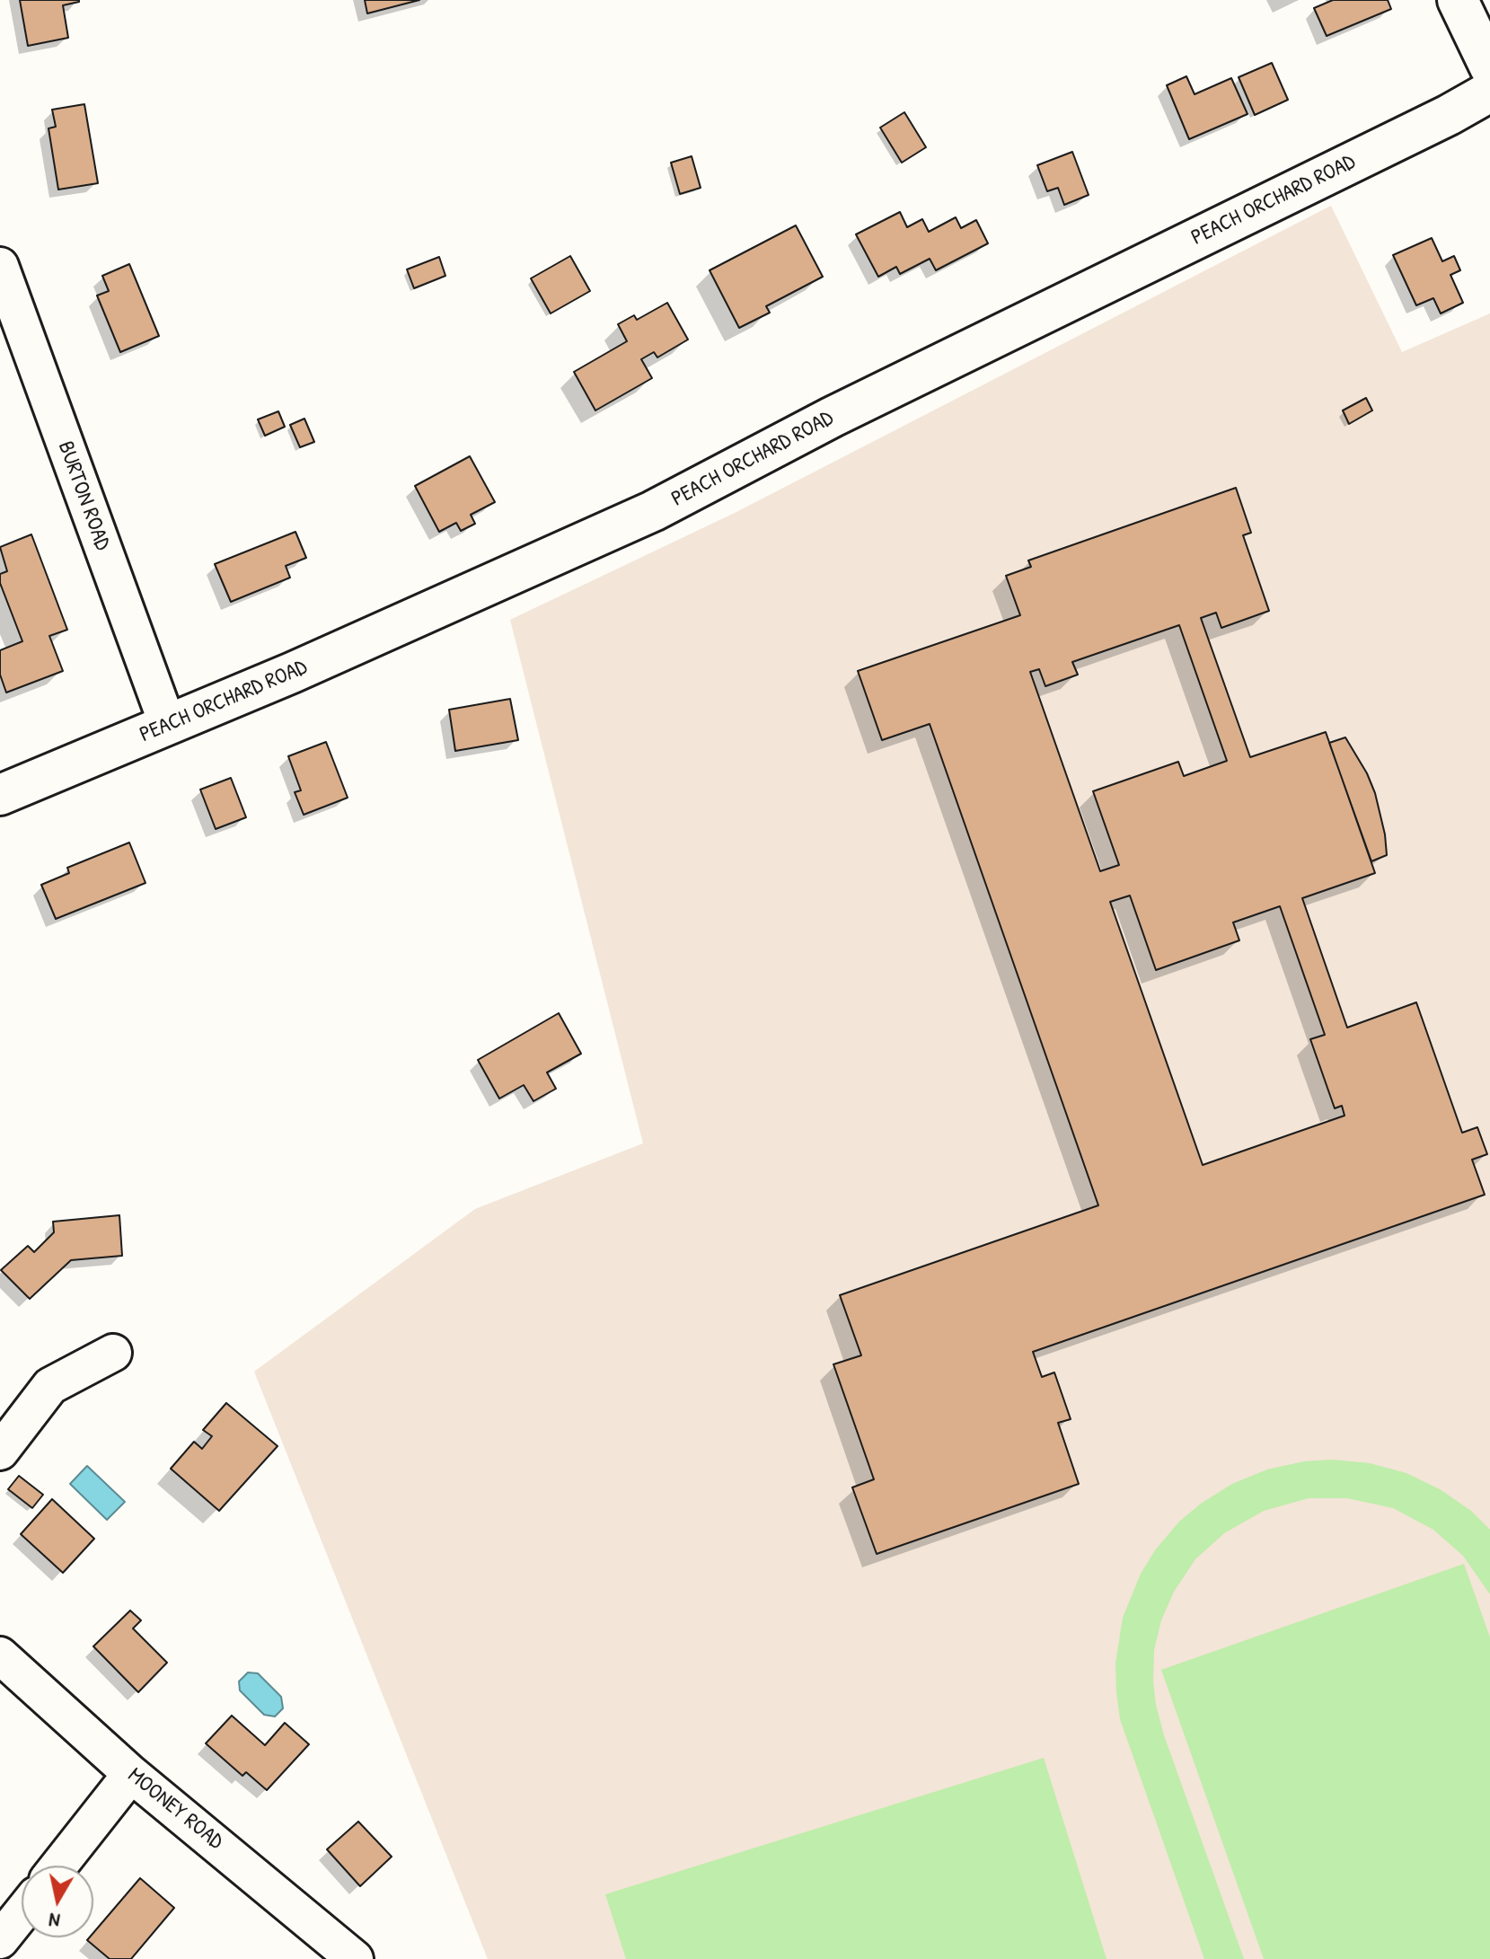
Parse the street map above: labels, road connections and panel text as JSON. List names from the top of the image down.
{
  "streets": {
    "street": ["PEACH ORCHARD ROAD", "BURTON ROAD", "MOONEY ROAD"]
  },
  "crossings": [
    ["PEACH ORCHARD ROAD", "BURTON ROAD"]
  ],
  "north": "bottom"
}
